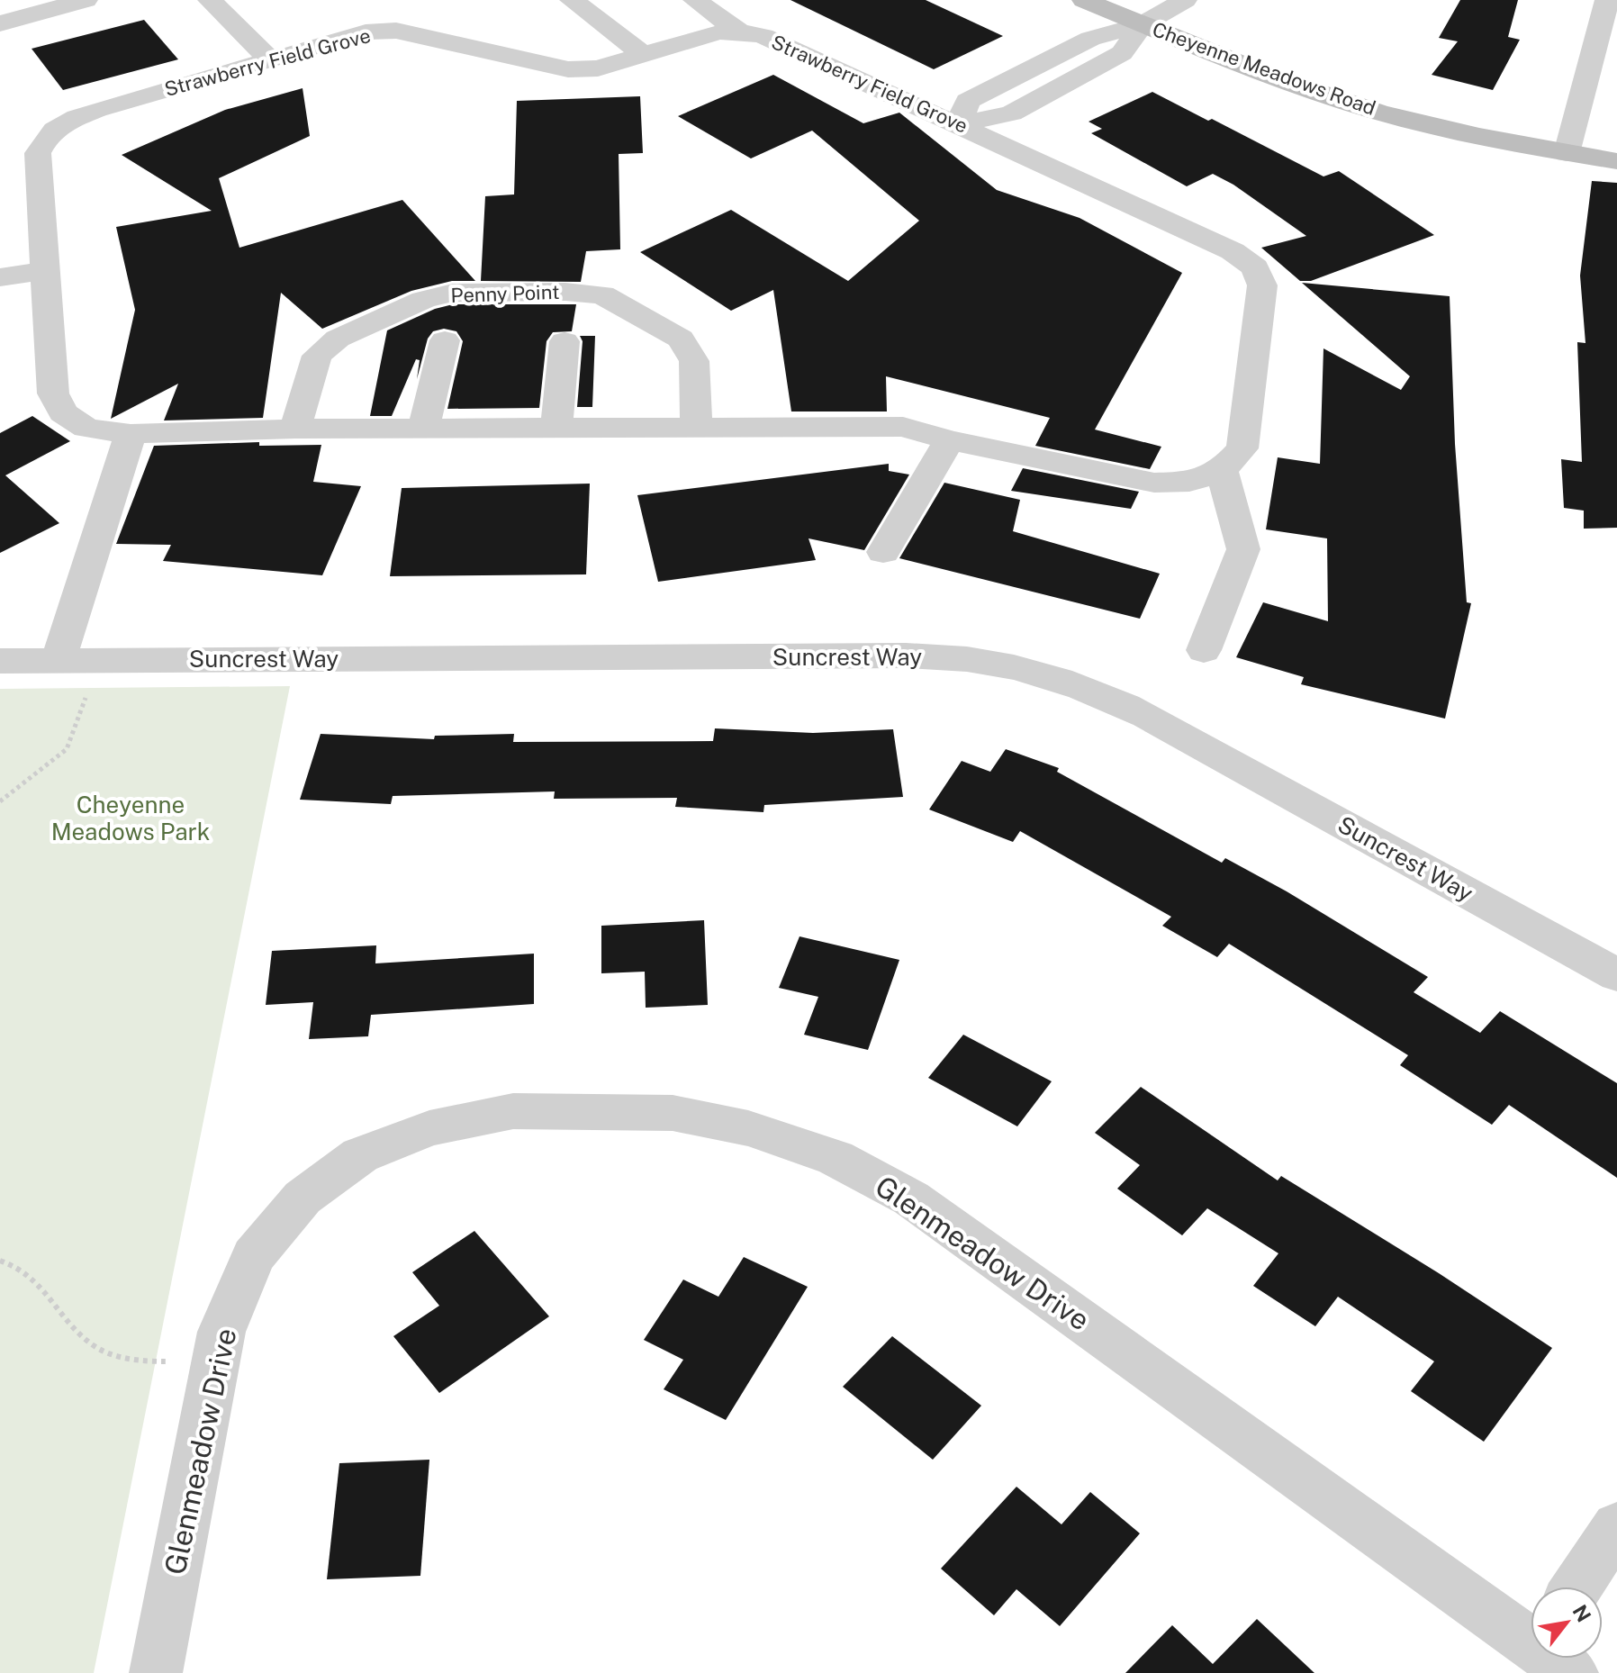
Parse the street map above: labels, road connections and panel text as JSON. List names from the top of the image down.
{
  "streets": {
    "main road": ["Cheyenne Meadows Road"],
    "street": [
      "Strawberry Field Grove",
      "Penny Point",
      "Suncrest Way",
      "Glenmeadow Drive"
    ]
  },
  "crossings": [
    ["Strawberry Field Grove", "Penny Point"]
  ],
  "parks": ["Cheyenne Meadows Park"],
  "north": "top right"
}
